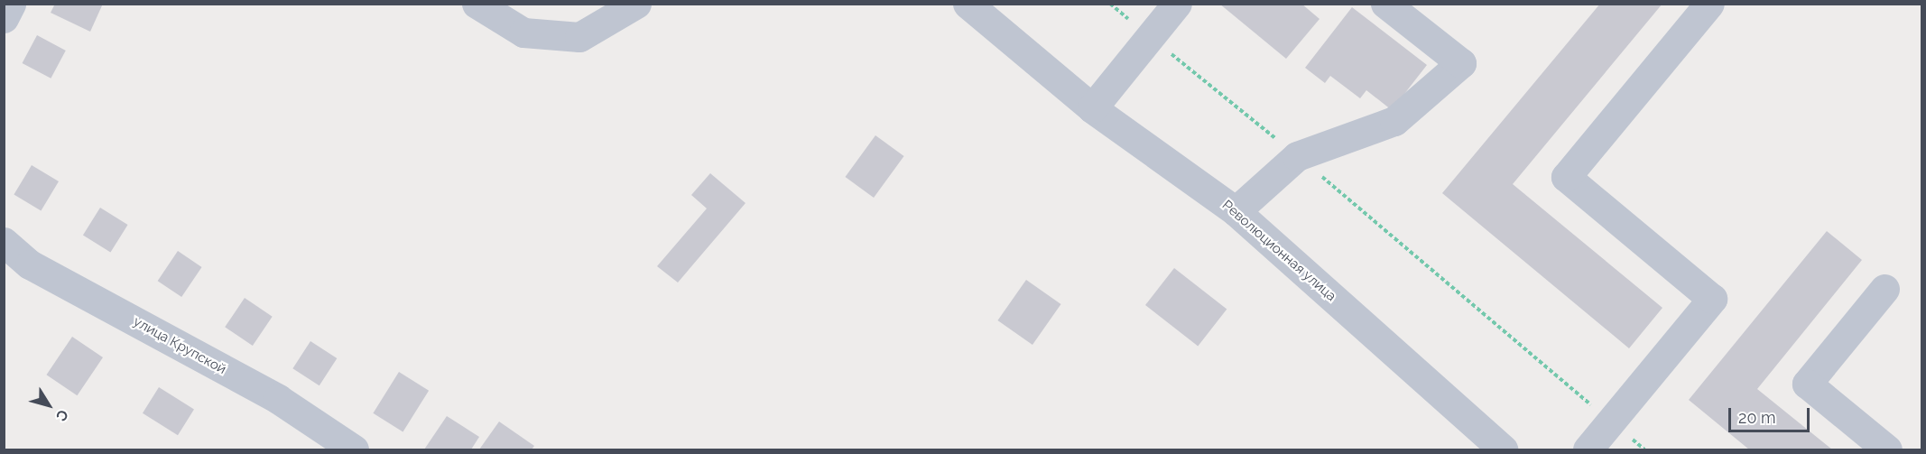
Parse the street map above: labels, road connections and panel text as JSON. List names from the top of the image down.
{
  "streets": {
    "street": ["Революционная улица", "улица Крупской"]
  },
  "scale_bar": "20 m",
  "north": "bottom right"
}
